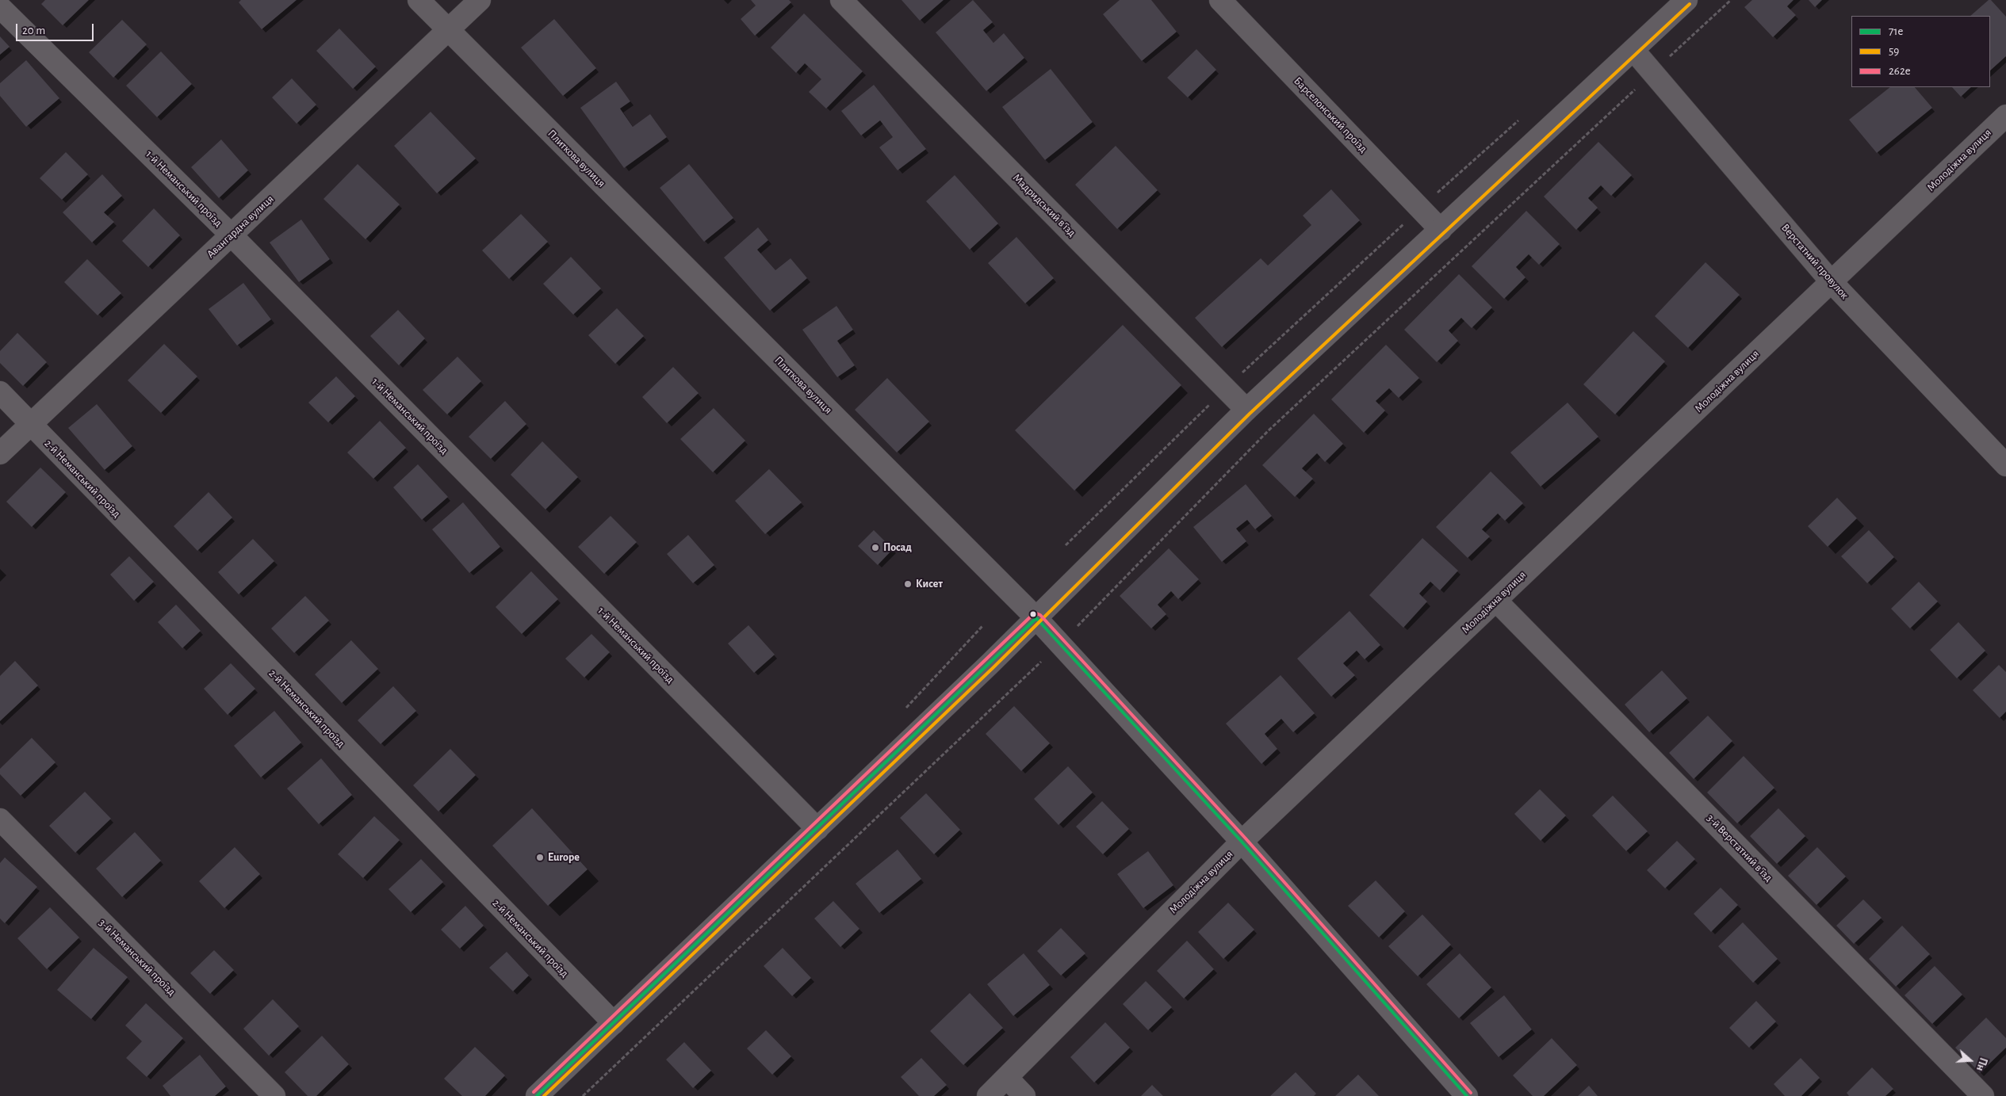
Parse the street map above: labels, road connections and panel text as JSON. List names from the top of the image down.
{
  "streets": {
    "street": [
      "Барселонський проїзд",
      "Плиткова вулиця",
      "Молодіжна вулиця",
      "1-й Неманський проїзд",
      "Мадридський в'їзд",
      "Авангардна вулиця",
      "Верстатний провулок",
      "2-й Неманський проїзд",
      "3-й Верстатний в’їзд",
      "3-й Неманський проїзд"
    ]
  },
  "crossings": [
    ["Плиткова вулиця", "Молодіжна вулиця"],
    ["Плиткова вулиця", "Авангардна вулиця"],
    ["Молодіжна вулиця", "Верстатний провулок"],
    ["Молодіжна вулиця", "3-й Верстатний в’їзд"],
    ["1-й Неманський проїзд", "Авангардна вулиця"],
    ["Авангардна вулиця", "2-й Неманський проїзд"]
  ],
  "places": ["Посад", "Кисет", "Europe"],
  "lines": ["transit line 59", "transit line 262е", "transit line 71е"],
  "legend": ["71е", "59", "262е"],
  "scale_bar": "20 m",
  "north": "right"
}
